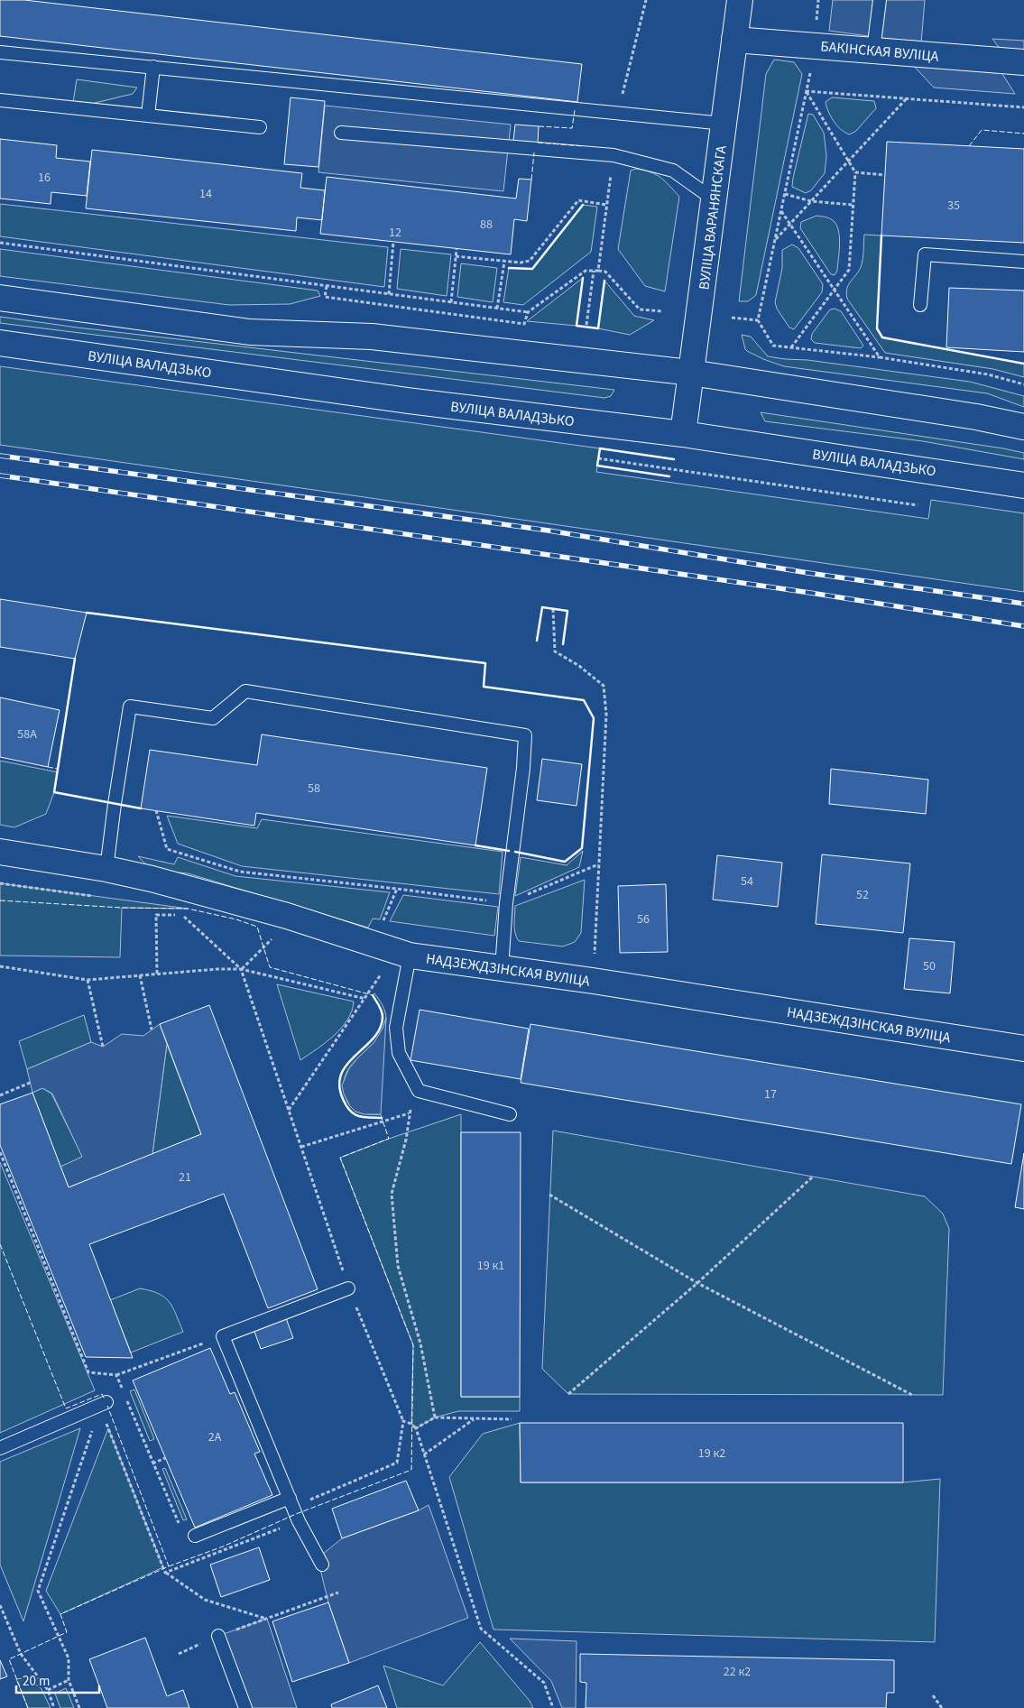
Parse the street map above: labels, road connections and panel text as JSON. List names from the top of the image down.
{
  "streets": {
    "main road": [
      "БАКІНСКАЯ ВУЛІЦА",
      "ВУЛІЦА ВАРАНЯНСКАГА",
      "ВУЛІЦА ВАЛАДЗЬКО",
      "НАДЗЕЖДЗІНСКАЯ ВУЛІЦА"
    ]
  },
  "crossings": [
    ["БАКІНСКАЯ ВУЛІЦА", "ВУЛІЦА ВАРАНЯНСКАГА"],
    ["ВУЛІЦА ВАРАНЯНСКАГА", "ВУЛІЦА ВАЛАДЗЬКО"]
  ],
  "house_numbers": [
    "16",
    "14",
    "35",
    "88",
    "12",
    "58А",
    "58",
    "54",
    "52",
    "56",
    "50",
    "17",
    "21",
    "19 к1",
    "2А",
    "19 к2",
    "22 к2"
  ],
  "scale_bar": "20 m"
}
